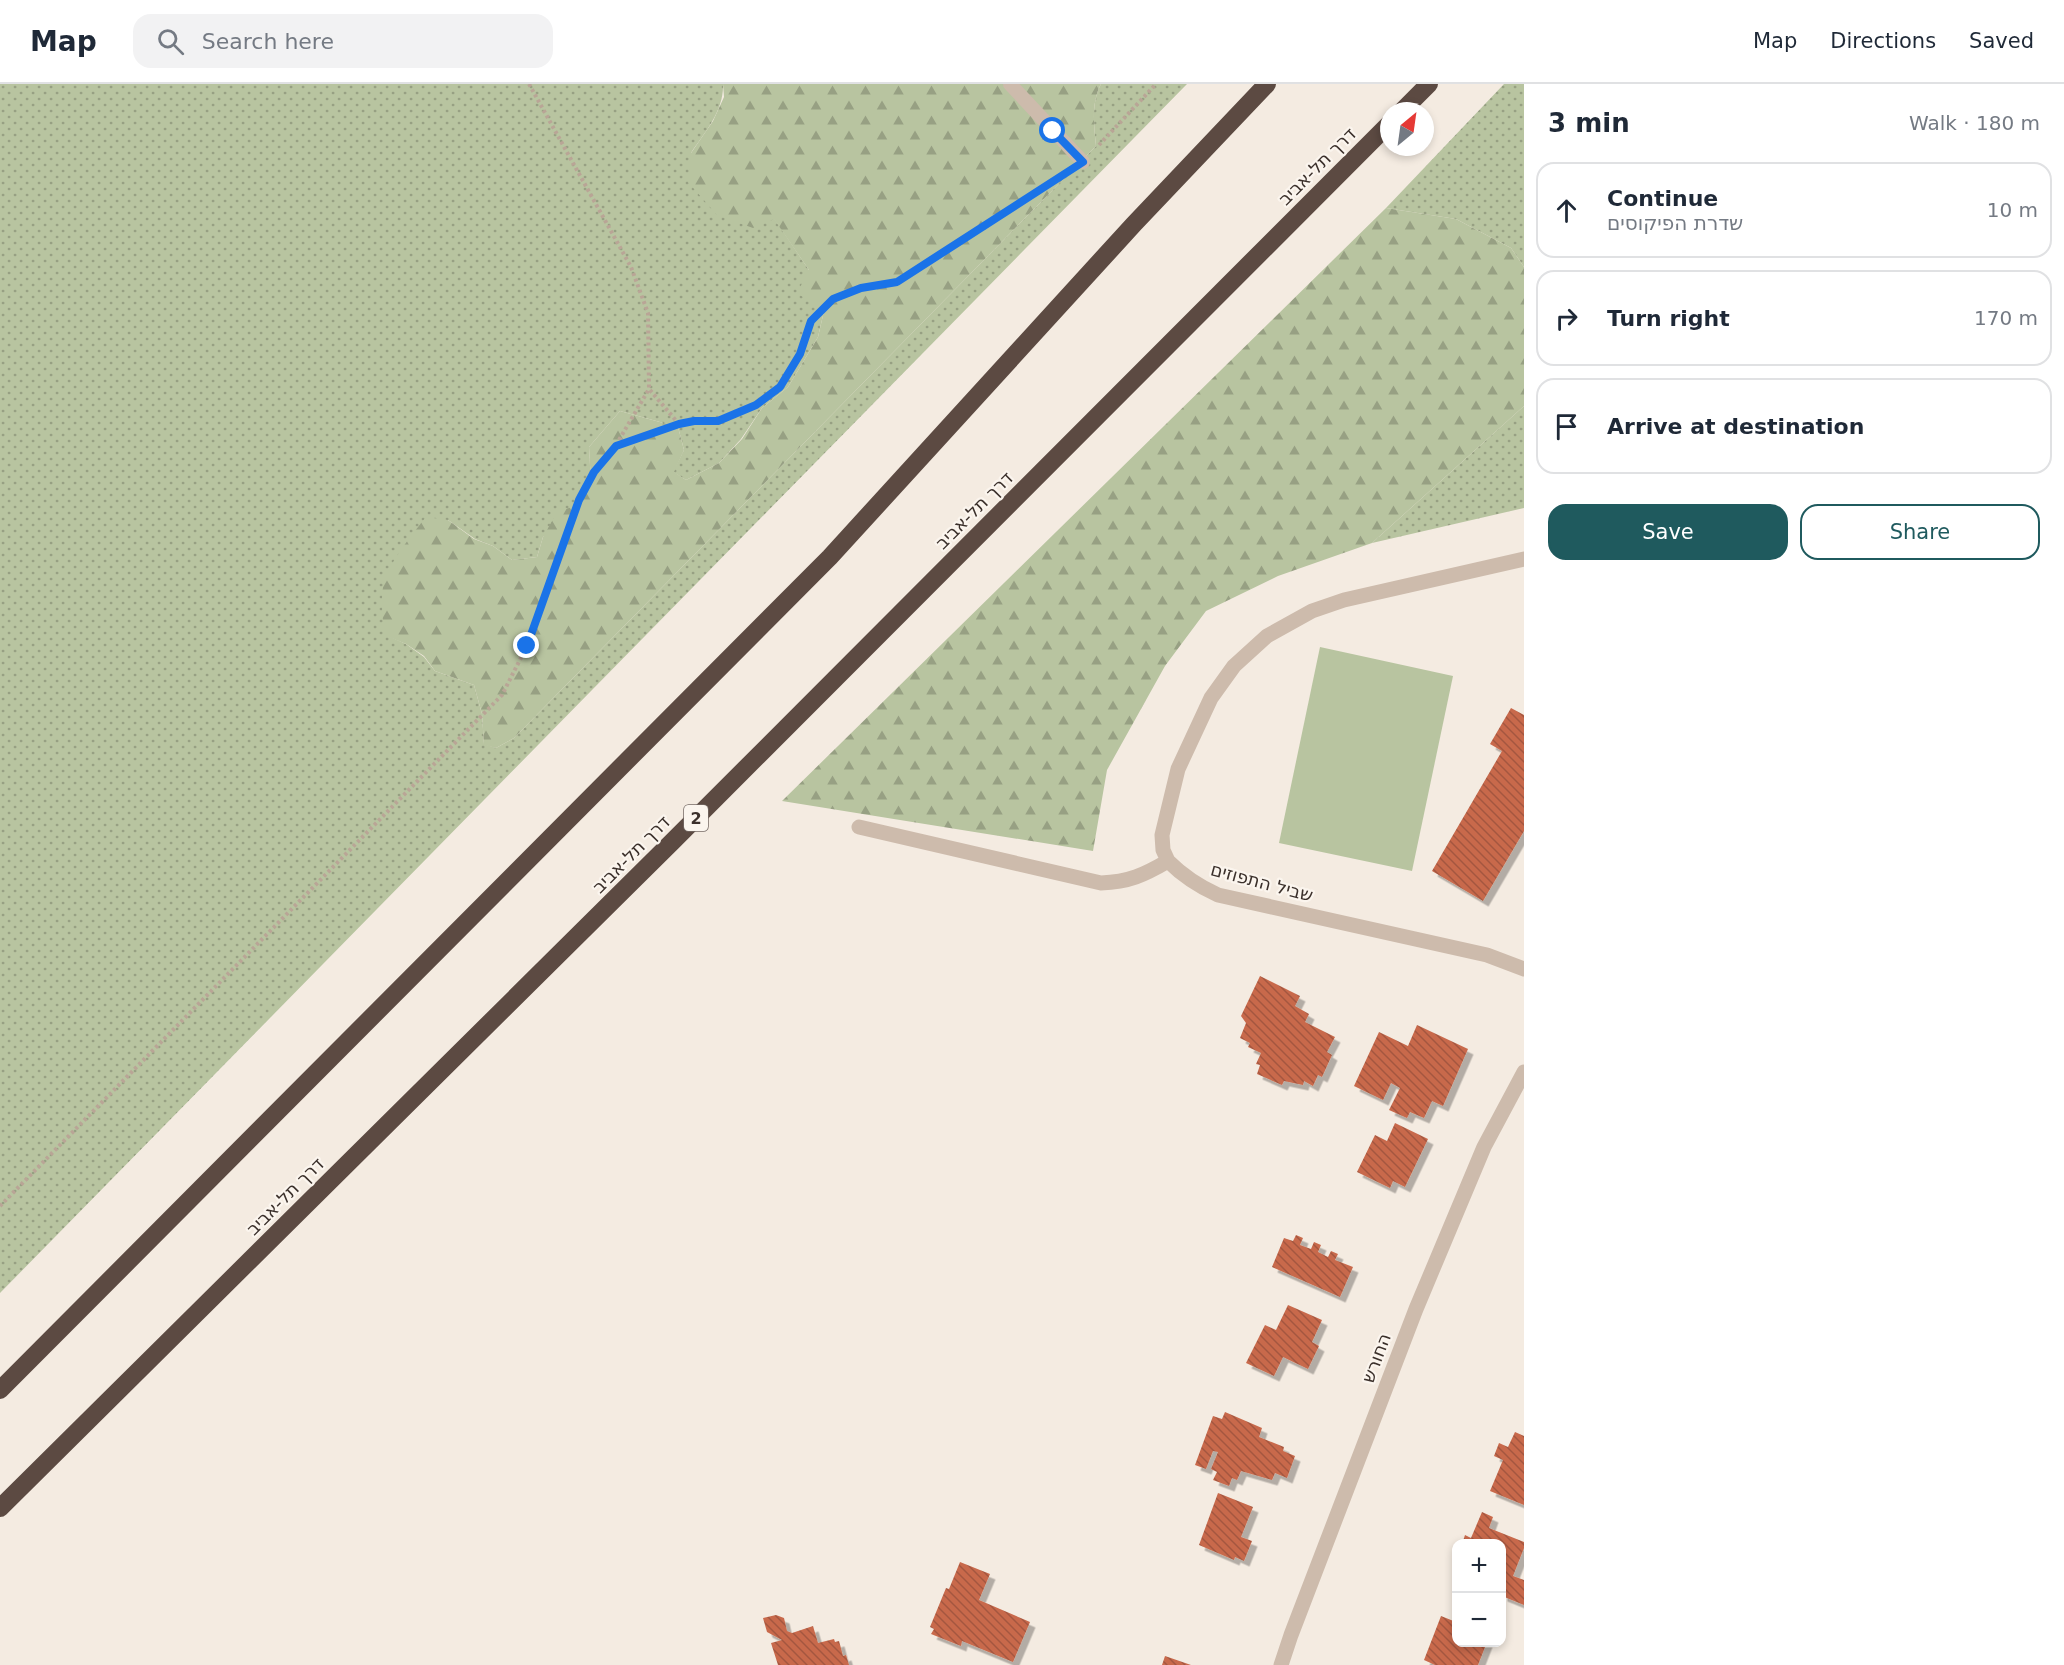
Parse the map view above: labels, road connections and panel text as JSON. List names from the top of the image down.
{
  "streets": {
    "highway": ["דרך תל-אביב", "2"],
    "street": ["שביל התפוזים", "החורש"]
  },
  "north": "top right",
  "page": {
    "header": "Map",
    "search": "Search here",
    "nav": ["Map", "Directions", "Saved"],
    "heading": ["3 min", "Walk · 180 m"],
    "list": [
      ["Continue", "שדרת הפיקוסים", "10 m"],
      ["Turn right", "170 m"],
      "Arrive at destination"
    ],
    "buttons": ["Save", "Share"],
    "map_buttons": ["+", "−"]
  }
}
